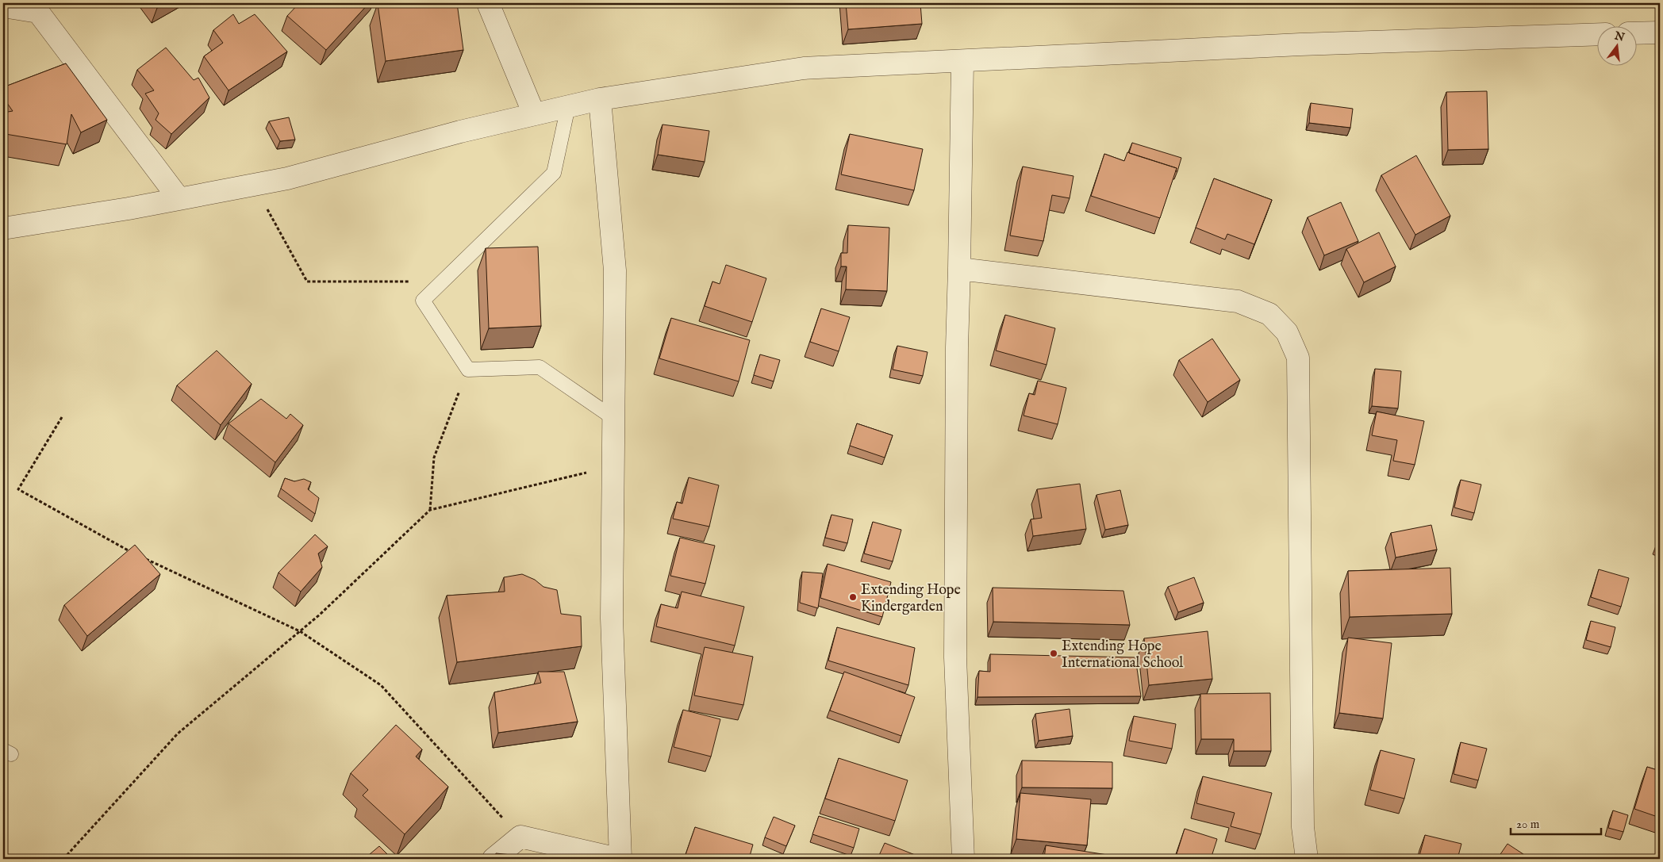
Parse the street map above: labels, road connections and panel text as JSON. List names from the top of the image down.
{
  "places": ["Extending Hope Kindergarden", "Extending Hope International School"],
  "scale_bar": "20 m",
  "north": "top"
}
